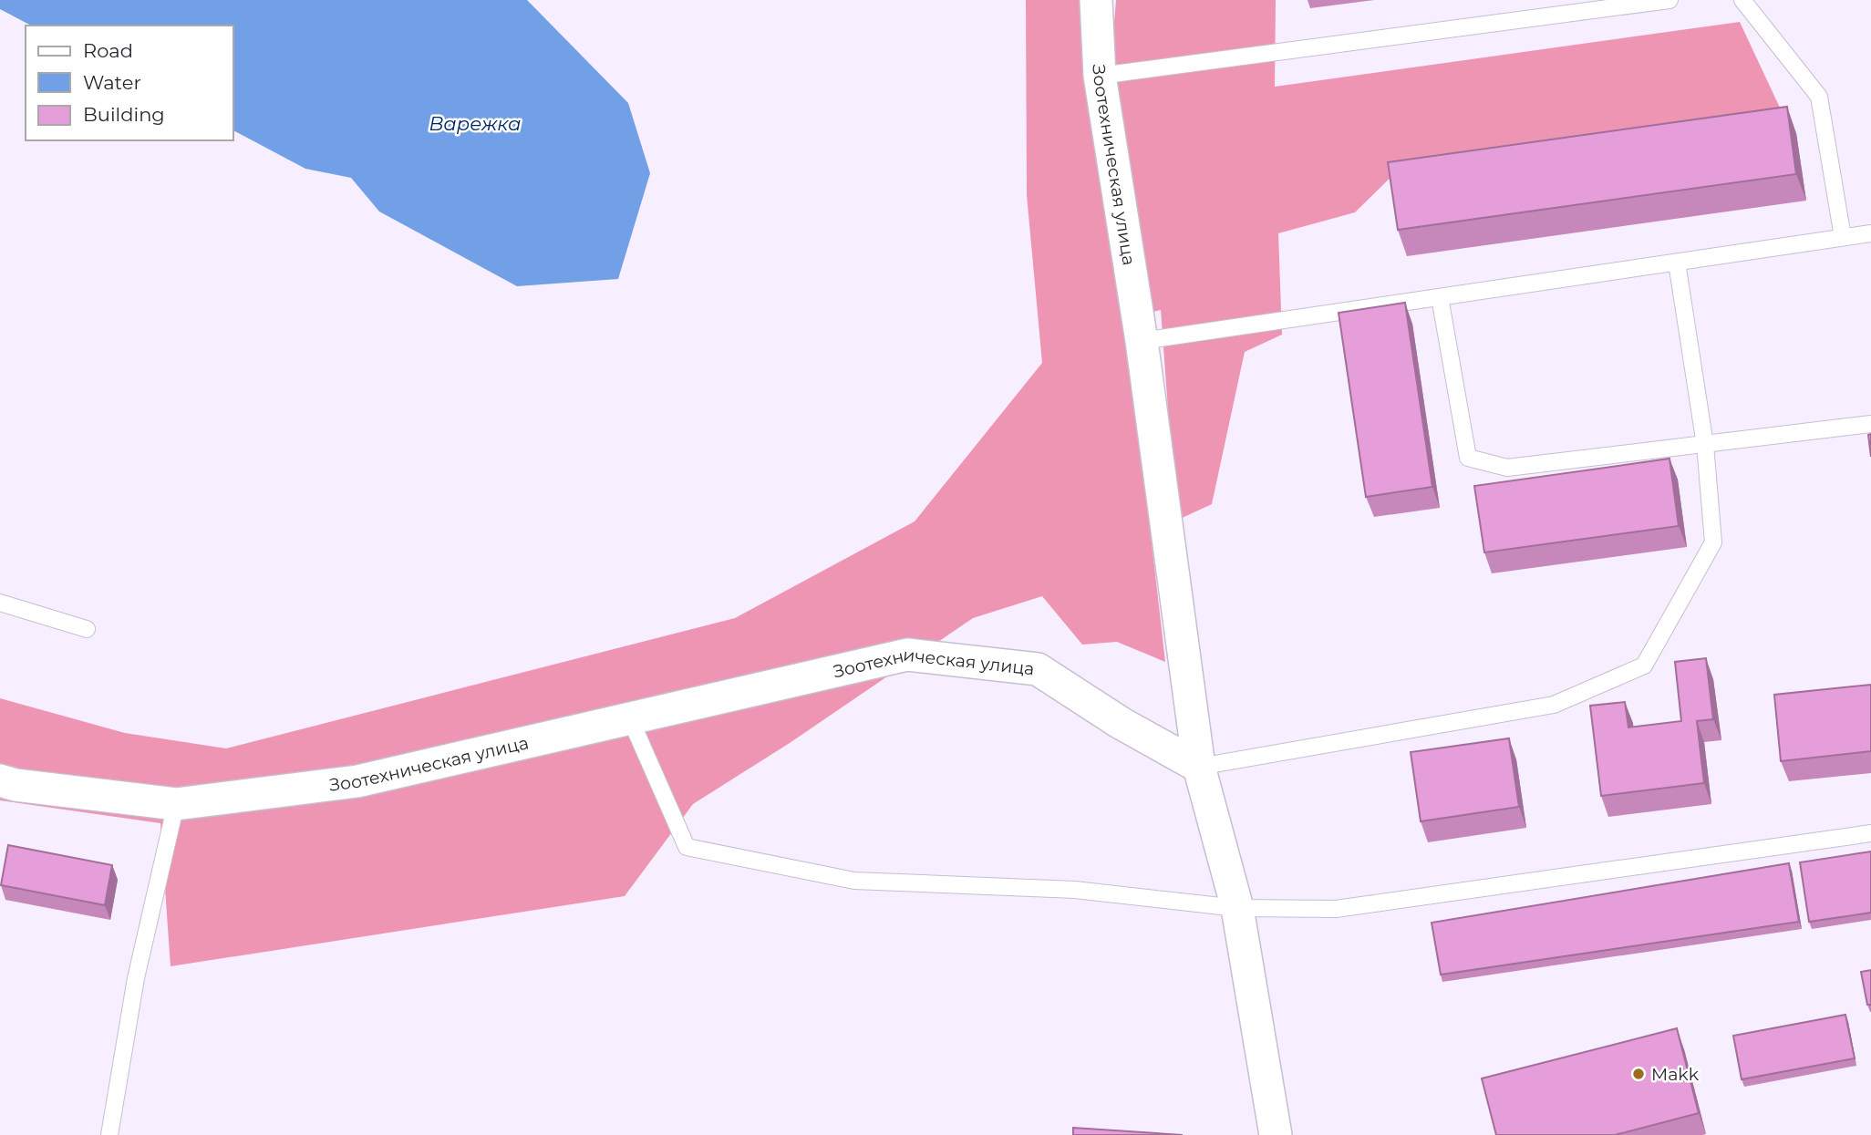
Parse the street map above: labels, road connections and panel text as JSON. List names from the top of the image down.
{
  "streets": {
    "street": ["Зоотехническая улица"]
  },
  "water": ["Варежка"],
  "places": ["Makk"],
  "legend": ["Road", "Water", "Building"]
}
